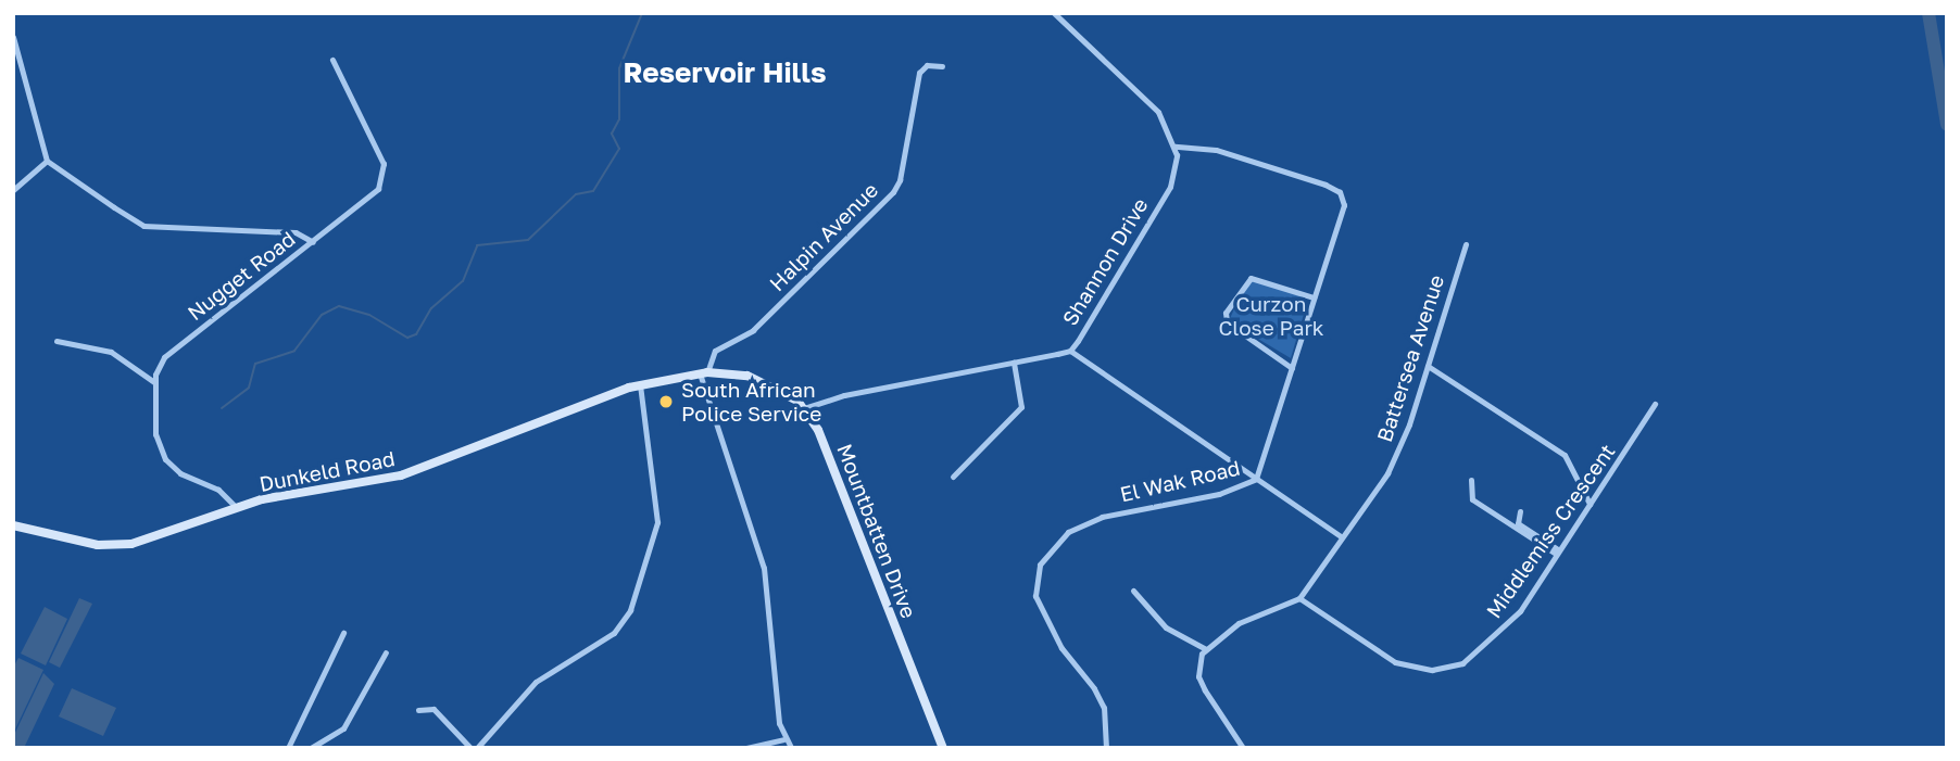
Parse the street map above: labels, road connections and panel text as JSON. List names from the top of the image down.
{
  "streets": {
    "main road": ["Dunkeld Road", "Mountbatten Drive"],
    "street": [
      "Halpin Avenue",
      "Shannon Drive",
      "Nugget Road",
      "Battersea Avenue",
      "El Wak Road",
      "Middlemiss Crescent"
    ]
  },
  "crossings": [
    ["Halpin Avenue", "Mountbatten Drive"],
    ["Shannon Drive", "El Wak Road"],
    ["Shannon Drive", "Mountbatten Drive"],
    ["Battersea Avenue", "Middlemiss Crescent"],
    ["Dunkeld Road", "Mountbatten Drive"]
  ],
  "districts": ["Reservoir Hills"],
  "parks": ["Curzon Close Park"],
  "places": ["South African Police Service"]
}
